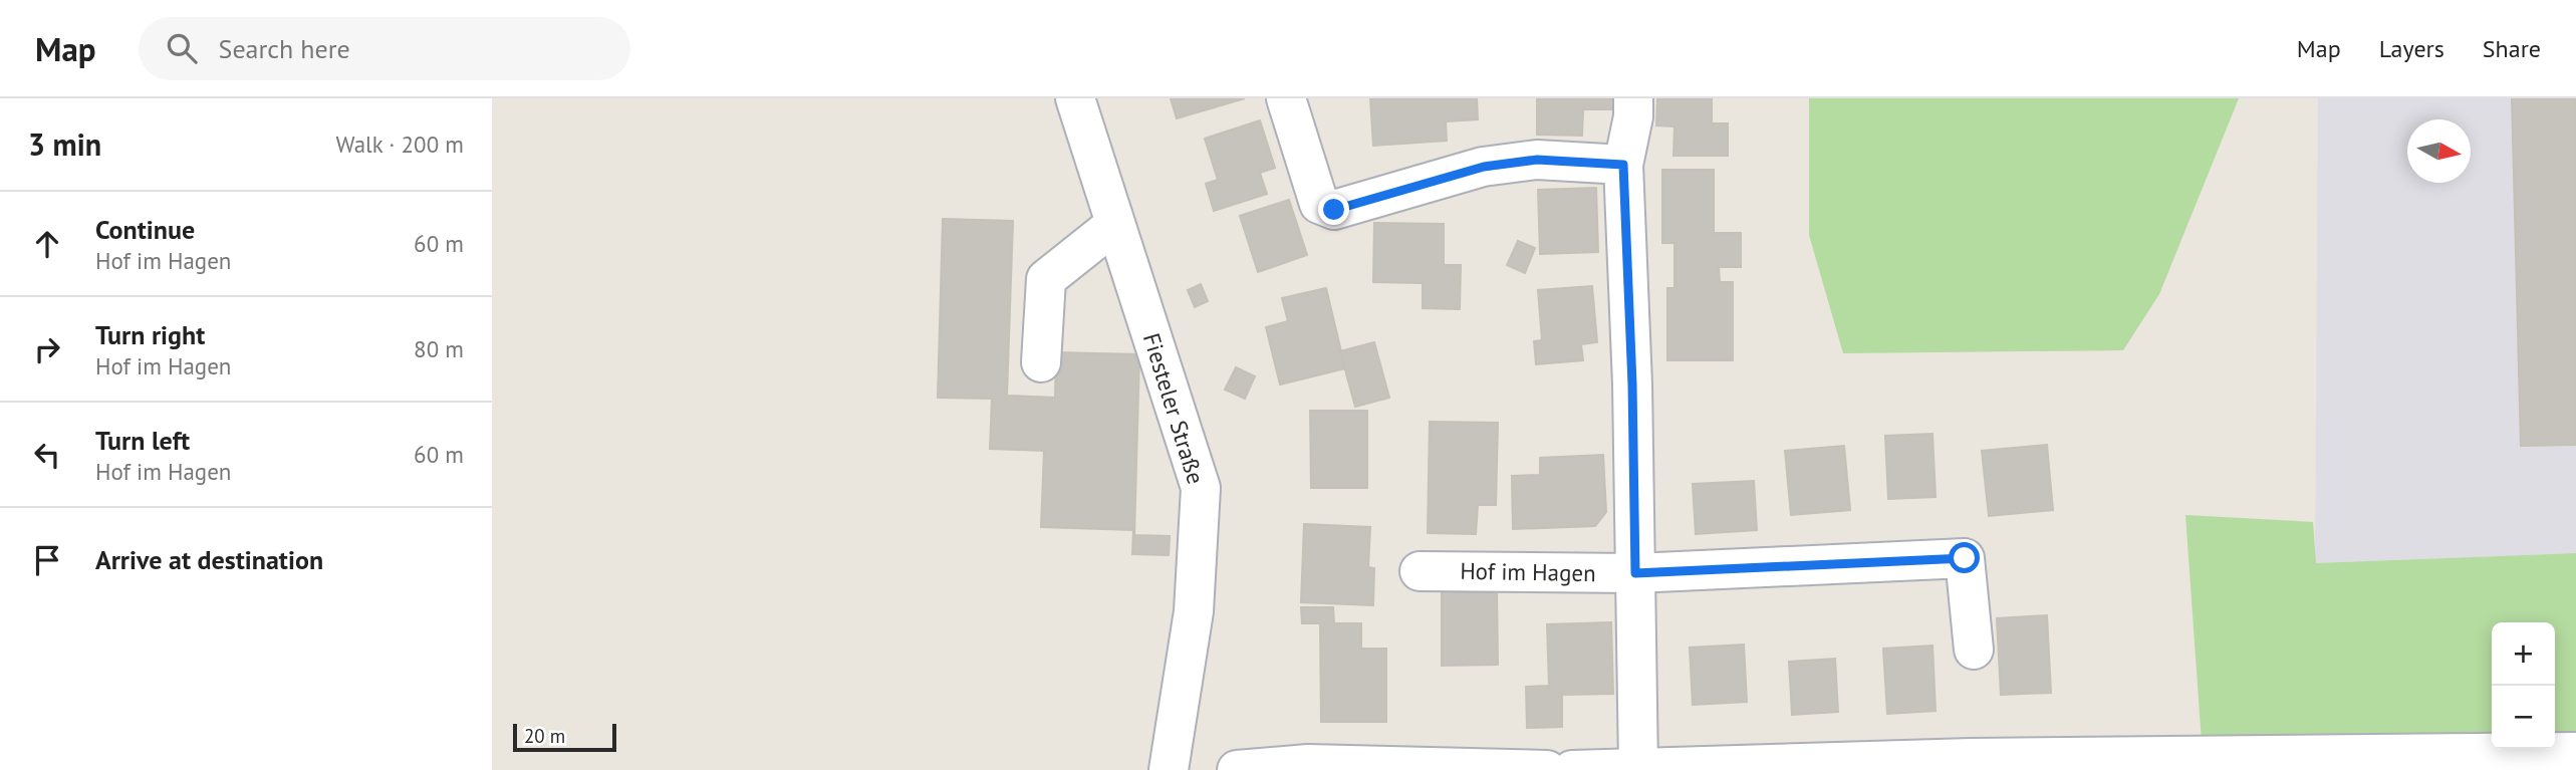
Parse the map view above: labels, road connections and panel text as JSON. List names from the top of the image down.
{
  "streets": {
    "street": ["Fiesteler Straße", "Hof im Hagen"]
  },
  "scale_bar": "20 m",
  "north": "right",
  "page": {
    "header": "Map",
    "search": "Search here",
    "nav": ["Map", "Layers", "Share"],
    "heading": ["3 min", "Walk · 200 m"],
    "list": [
      ["Continue", "Hof im Hagen", "60 m"],
      ["Turn right", "Hof im Hagen", "80 m"],
      ["Turn left", "Hof im Hagen", "60 m"],
      "Arrive at destination"
    ],
    "map_buttons": ["+", "−"],
    "scale": "20 m"
  }
}
